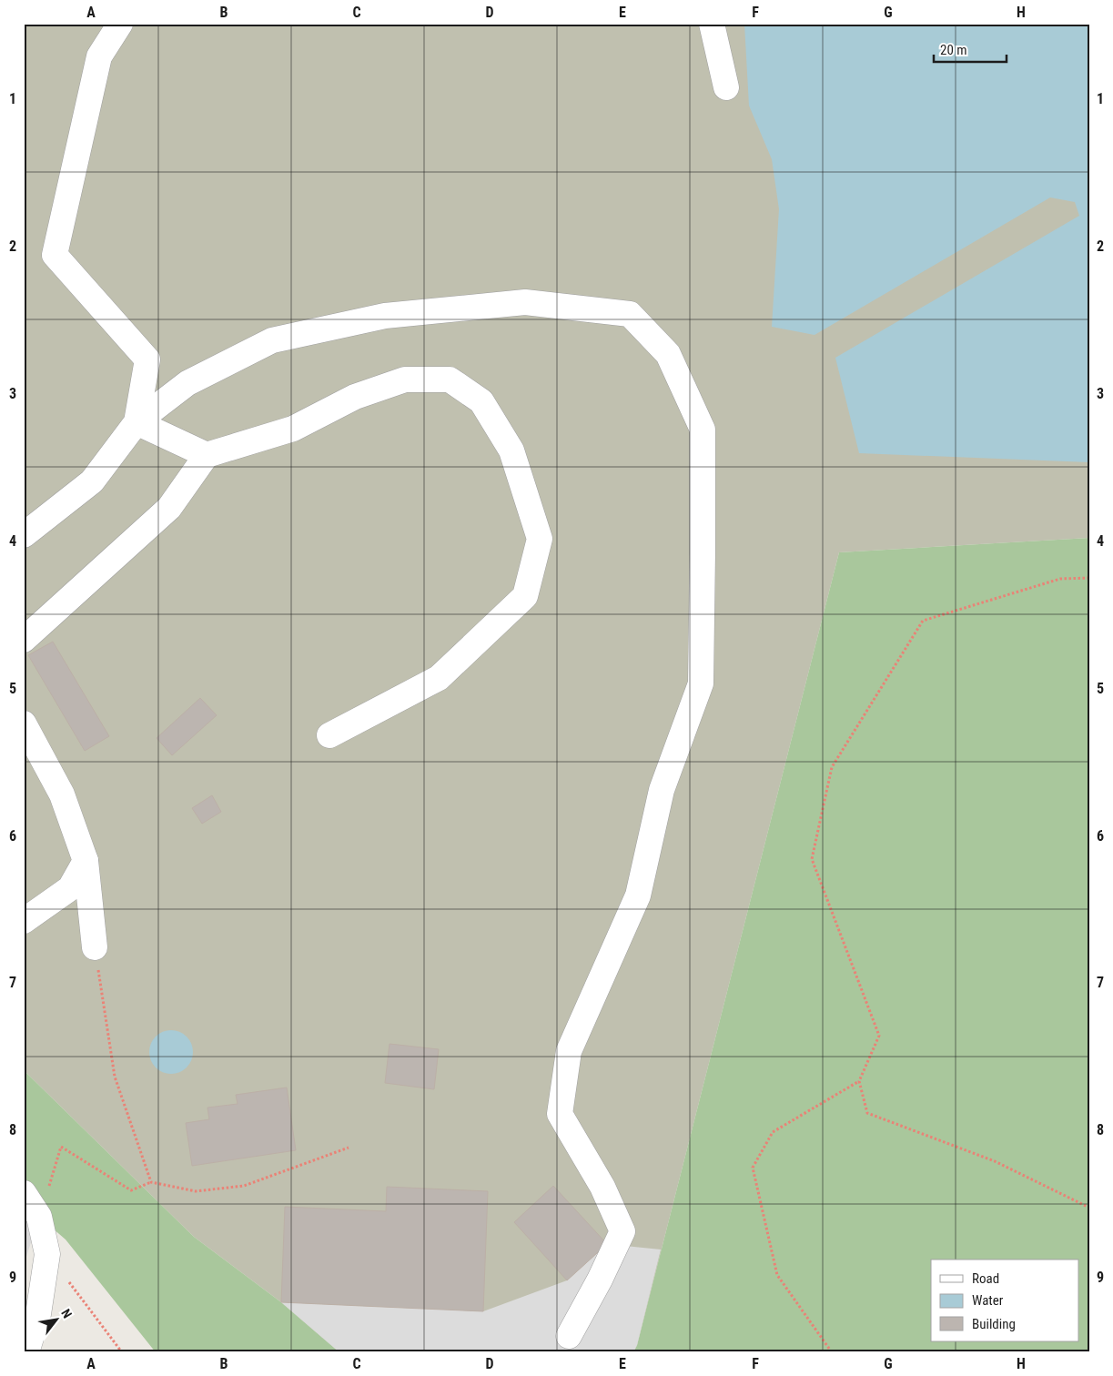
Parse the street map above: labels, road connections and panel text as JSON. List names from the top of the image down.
{
  "legend": ["Road", "Water", "Building"],
  "scale_bar": "20 m",
  "north": "top right",
  "grid": {
    "columns": [
      "A",
      "B",
      "C",
      "D",
      "E",
      "F",
      "G",
      "H"
    ],
    "rows": [
      "1",
      "2",
      "3",
      "4",
      "5",
      "6",
      "7",
      "8",
      "9"
    ]
  }
}
